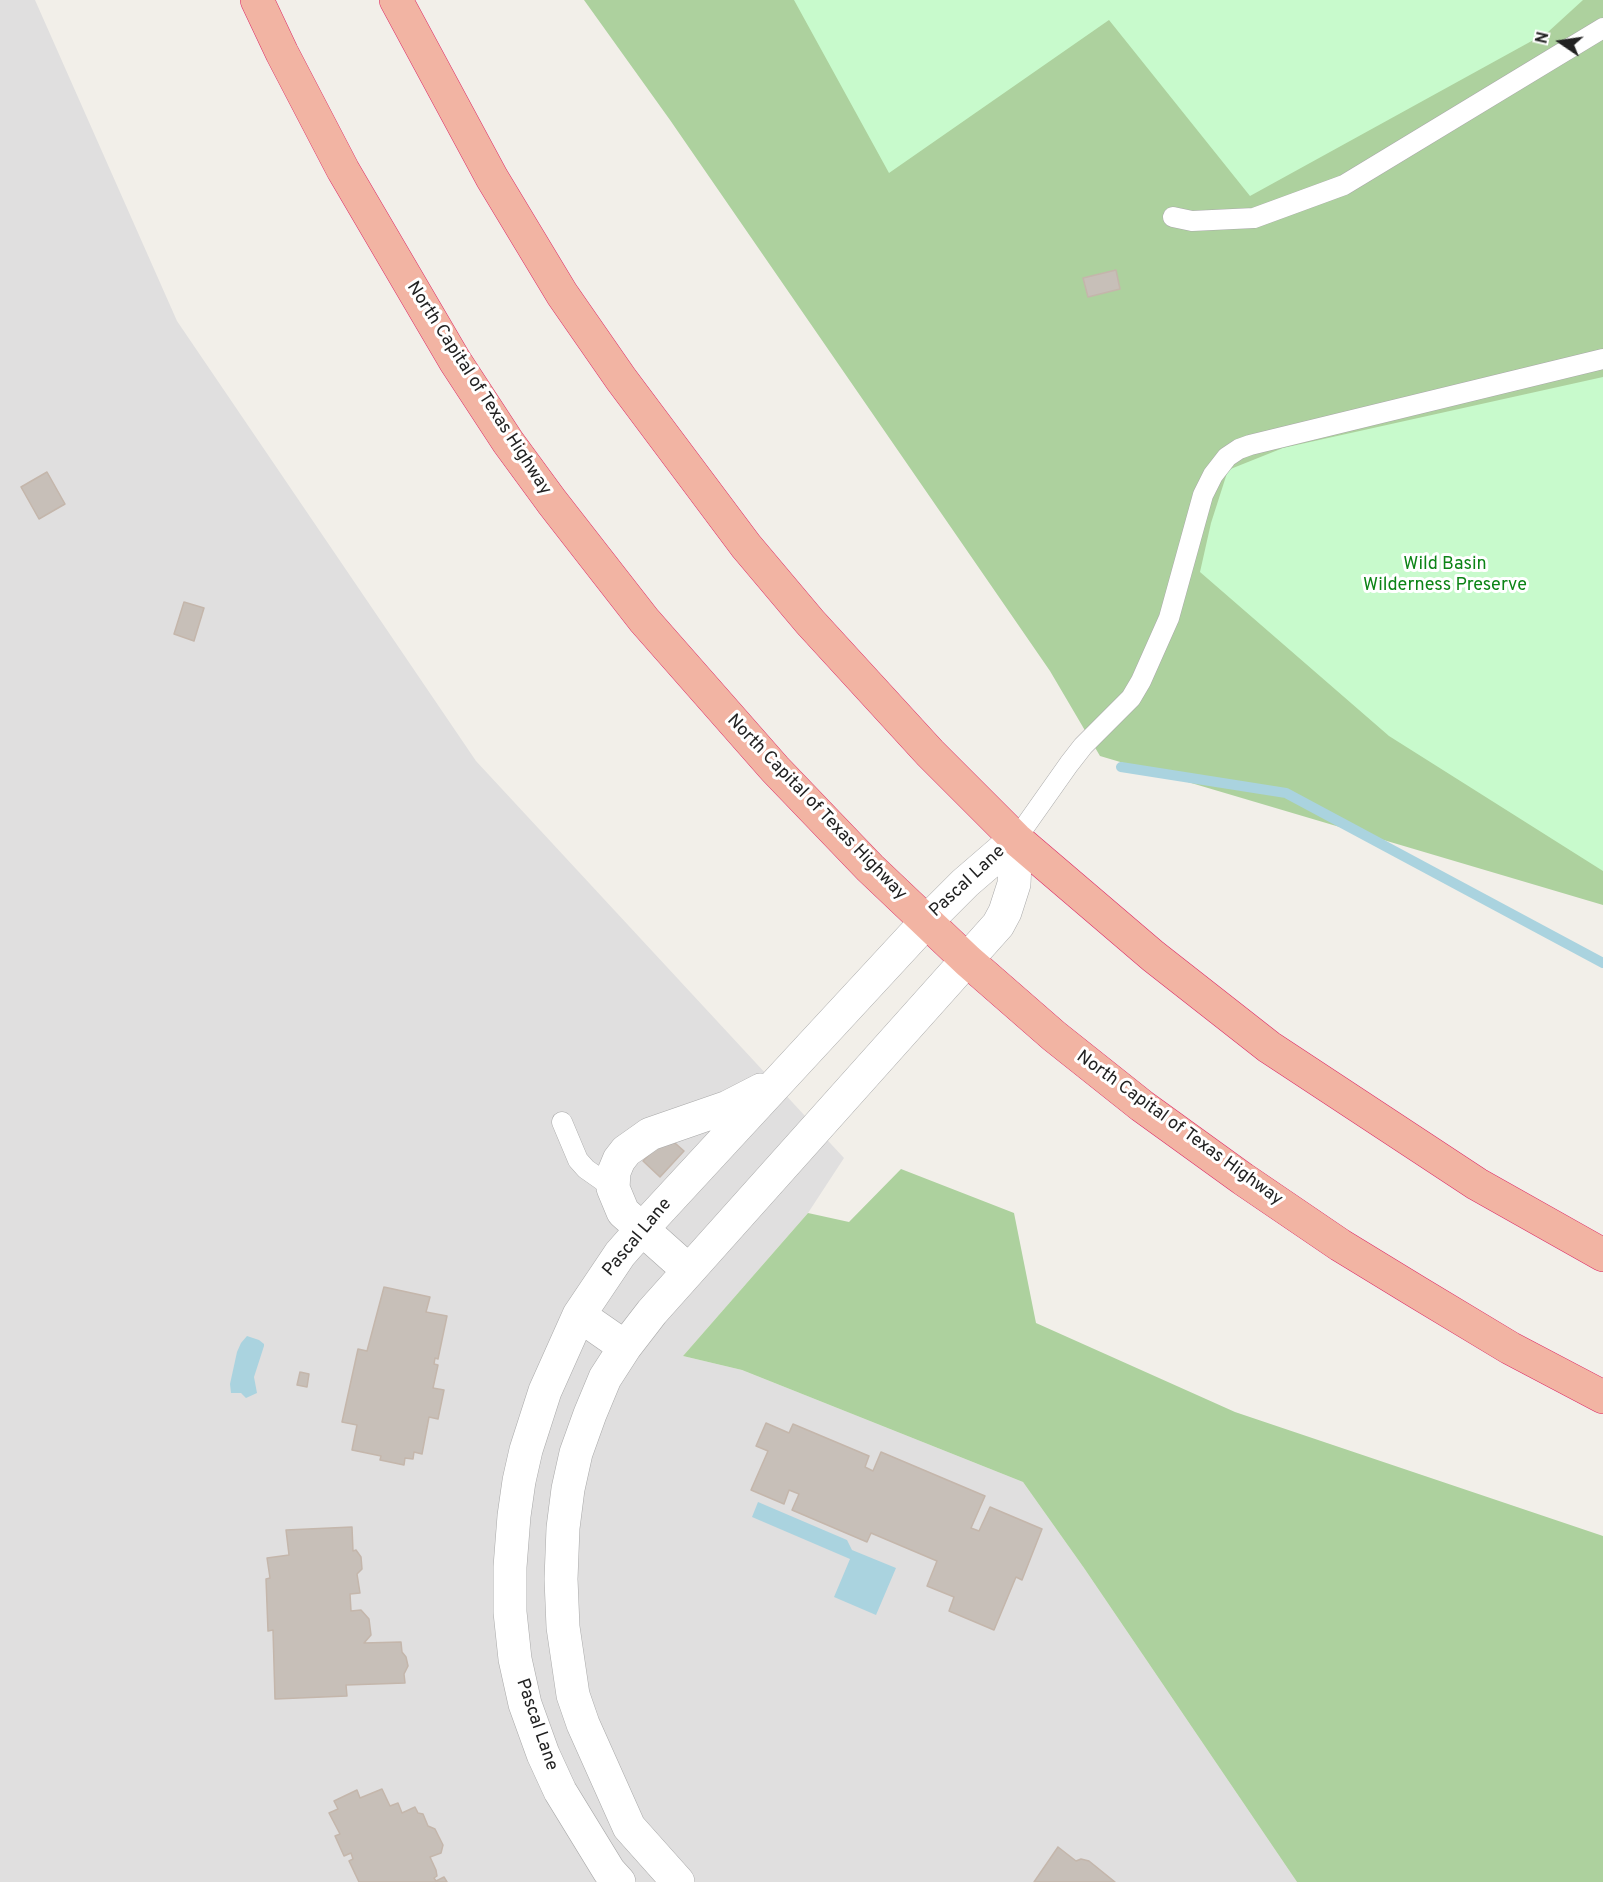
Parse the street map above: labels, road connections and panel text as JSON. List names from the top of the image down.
{
  "streets": {
    "highway": ["North Capital of Texas Highway"],
    "street": ["Pascal Lane"]
  },
  "crossings": [
    ["North Capital of Texas Highway", "Pascal Lane"]
  ],
  "parks": ["Wild Basin Wilderness Preserve"],
  "north": "left"
}
